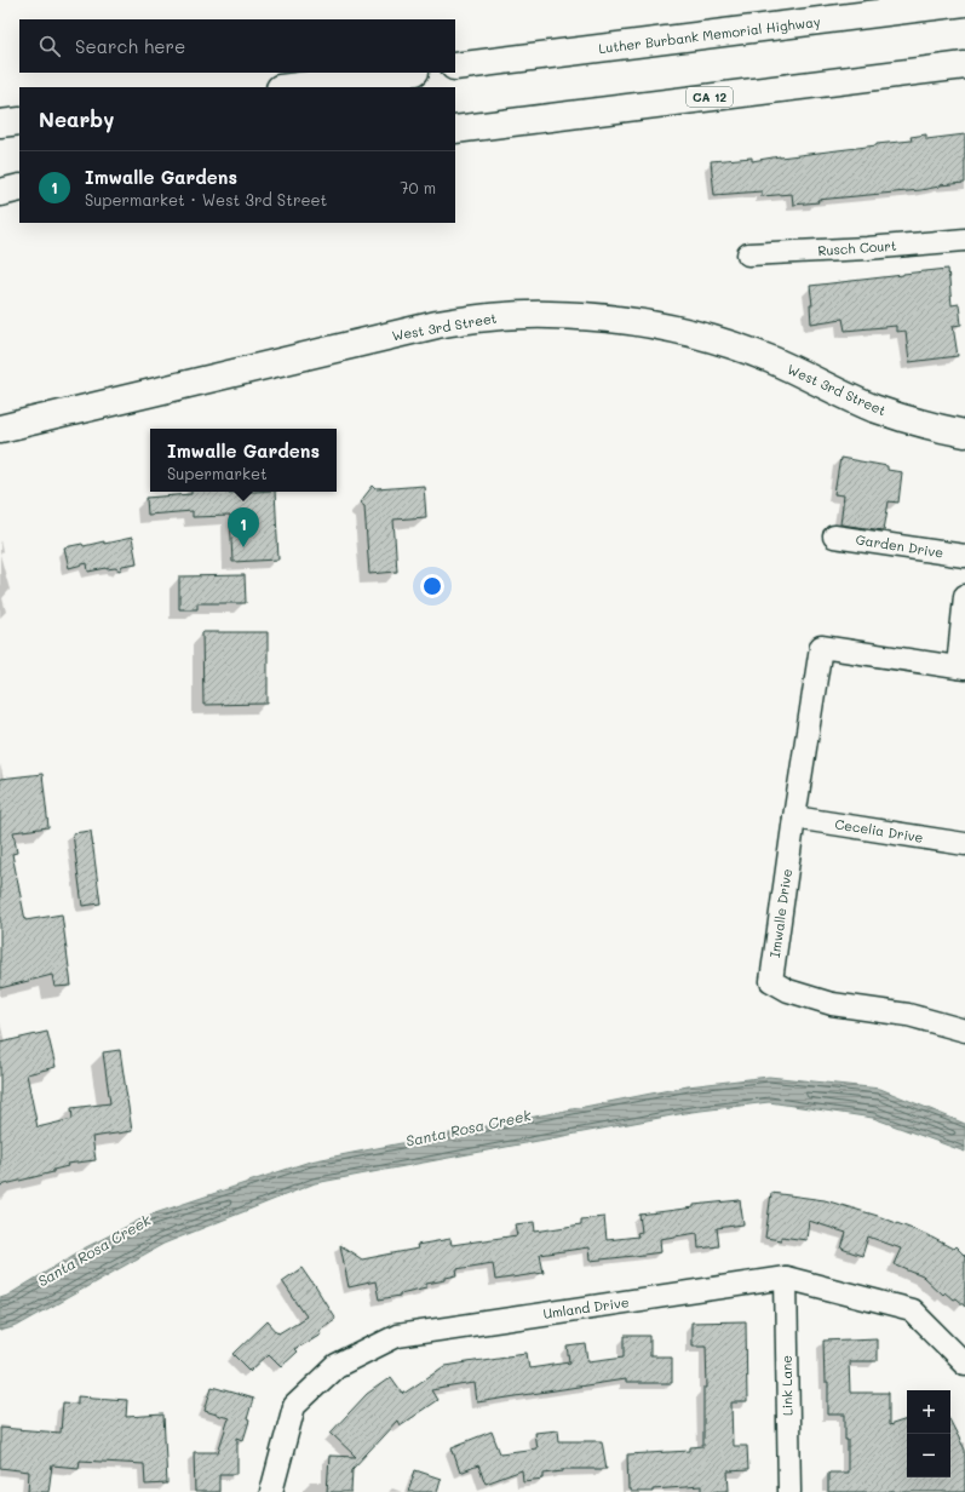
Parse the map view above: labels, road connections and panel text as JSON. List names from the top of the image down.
{
  "streets": {
    "main road": ["Luther Burbank Memorial Highway", "CA 12", "West 3rd Street"],
    "street": [
      "Rusch Court",
      "Garden Drive",
      "Cecelia Drive",
      "Imwalle Drive",
      "Umland Drive",
      "Link Lane"
    ]
  },
  "crossings": [
    ["Cecelia Drive", "Imwalle Drive"],
    ["Umland Drive", "Link Lane"]
  ],
  "water": ["Santa Rosa Creek"],
  "page": {
    "search": "Search here",
    "heading": "Nearby",
    "list": [
      {
        "mark": "1",
        "name": "Imwalle Gardens",
        "note": "Supermarket · West 3rd Street",
        "value": "70 m"
      }
    ],
    "popup": ["Imwalle Gardens", "Supermarket"],
    "pins": "1",
    "map_buttons": ["+", "−"]
  }
}
